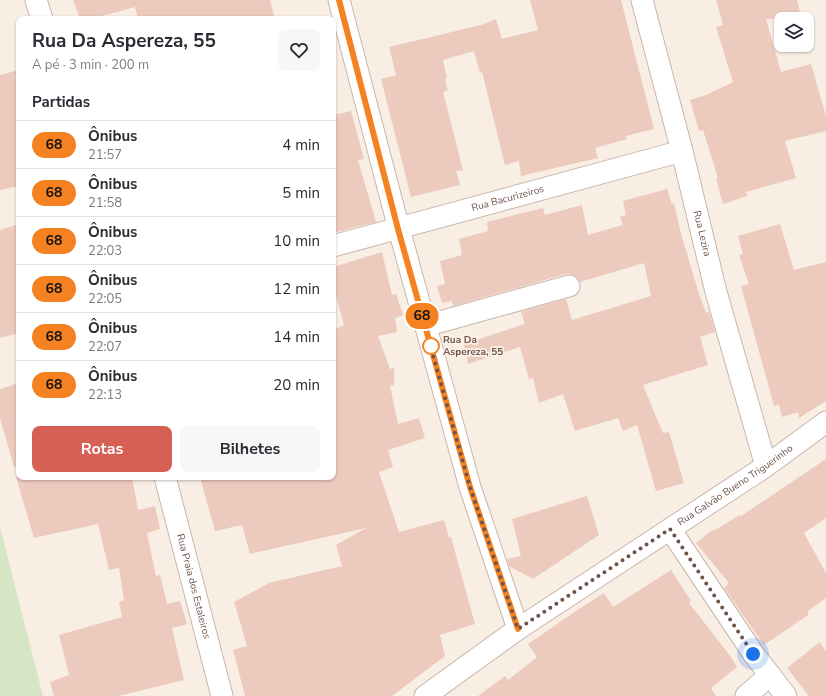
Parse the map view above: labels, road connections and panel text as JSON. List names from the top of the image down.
{
  "streets": {
    "street": [
      "Rua Bacurizeiros",
      "Rua Lezira",
      "Rua Galvão Bueno Triguerinho",
      "Rua Praia dos Estaleiros"
    ]
  },
  "crossings": [
    ["Rua Bacurizeiros", "Rua Lezira"],
    ["Rua Lezira", "Rua Galvão Bueno Triguerinho"]
  ],
  "places": ["Rua Da Aspereza, 55"],
  "lines": ["bus line 68"],
  "page": {
    "on_map": "68",
    "heading": [
      ["Rua Da Aspereza, 55", "A pé · 3 min · 200 m"],
      "Partidas"
    ],
    "list": [
      {
        "mark": "68",
        "name": "Ônibus",
        "note": "21:57",
        "value": "4 min"
      },
      {
        "mark": "68",
        "name": "Ônibus",
        "note": "21:58",
        "value": "5 min"
      },
      {
        "mark": "68",
        "name": "Ônibus",
        "note": "22:03",
        "value": "10 min"
      },
      {
        "mark": "68",
        "name": "Ônibus",
        "note": "22:05",
        "value": "12 min"
      },
      {
        "mark": "68",
        "name": "Ônibus",
        "note": "22:07",
        "value": "14 min"
      },
      {
        "mark": "68",
        "name": "Ônibus",
        "note": "22:13",
        "value": "20 min"
      }
    ],
    "buttons": ["Rotas", "Bilhetes"]
  }
}
